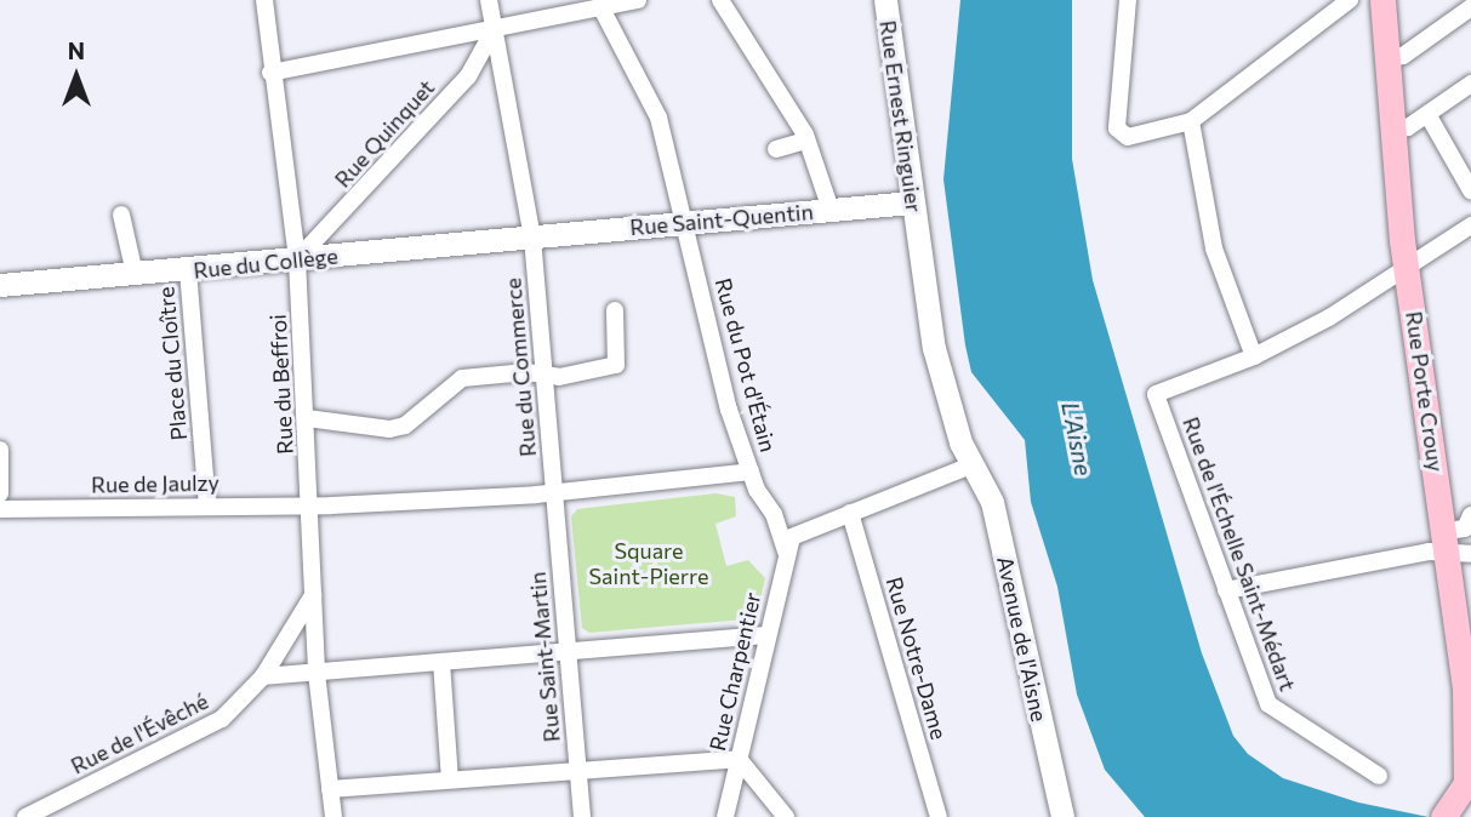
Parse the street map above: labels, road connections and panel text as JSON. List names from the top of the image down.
{
  "streets": {
    "main road": [
      "Rue Ernest Ringuier",
      "Rue Saint-Quentin",
      "Rue du Collège",
      "Rue Porte Crouy",
      "Avenue de l'Aisne"
    ],
    "street": [
      "Rue Quinquet",
      "Place du Cloître",
      "Rue du Pot d'Étain",
      "Rue du Commerce",
      "Rue du Beffroi",
      "Rue de Jaulzy",
      "Rue de l'Échelle Saint-Médart",
      "Rue Saint-Martin",
      "Rue Notre-Dame",
      "Rue Charpentier",
      "Rue de l'Évêché"
    ]
  },
  "crossings": [
    ["Rue Ernest Ringuier", "Rue Saint-Quentin"],
    ["Rue Ernest Ringuier", "Avenue de l'Aisne"],
    ["Rue Quinquet", "Rue du Collège"],
    ["Rue Quinquet", "Rue du Commerce"],
    ["Rue Quinquet", "Rue du Beffroi"],
    ["Rue Saint-Quentin", "Rue du Collège"],
    ["Rue Saint-Quentin", "Rue du Pot d'Étain"],
    ["Rue Saint-Quentin", "Rue du Commerce"],
    ["Rue du Collège", "Place du Cloître"],
    ["Rue du Collège", "Rue du Commerce"],
    ["Rue du Collège", "Rue du Beffroi"],
    ["Place du Cloître", "Rue de Jaulzy"],
    ["Rue du Pot d'Étain", "Rue de Jaulzy"],
    ["Rue du Pot d'Étain", "Rue Charpentier"],
    ["Rue du Commerce", "Rue de Jaulzy"],
    ["Rue du Commerce", "Rue Saint-Martin"],
    ["Rue du Beffroi", "Rue de Jaulzy"],
    ["Rue du Beffroi", "Rue de l'Évêché"],
    ["Rue de Jaulzy", "Rue Saint-Martin"]
  ],
  "water": ["L'Aisne"],
  "parks": ["Square Saint-Pierre"],
  "north": "top"
}
